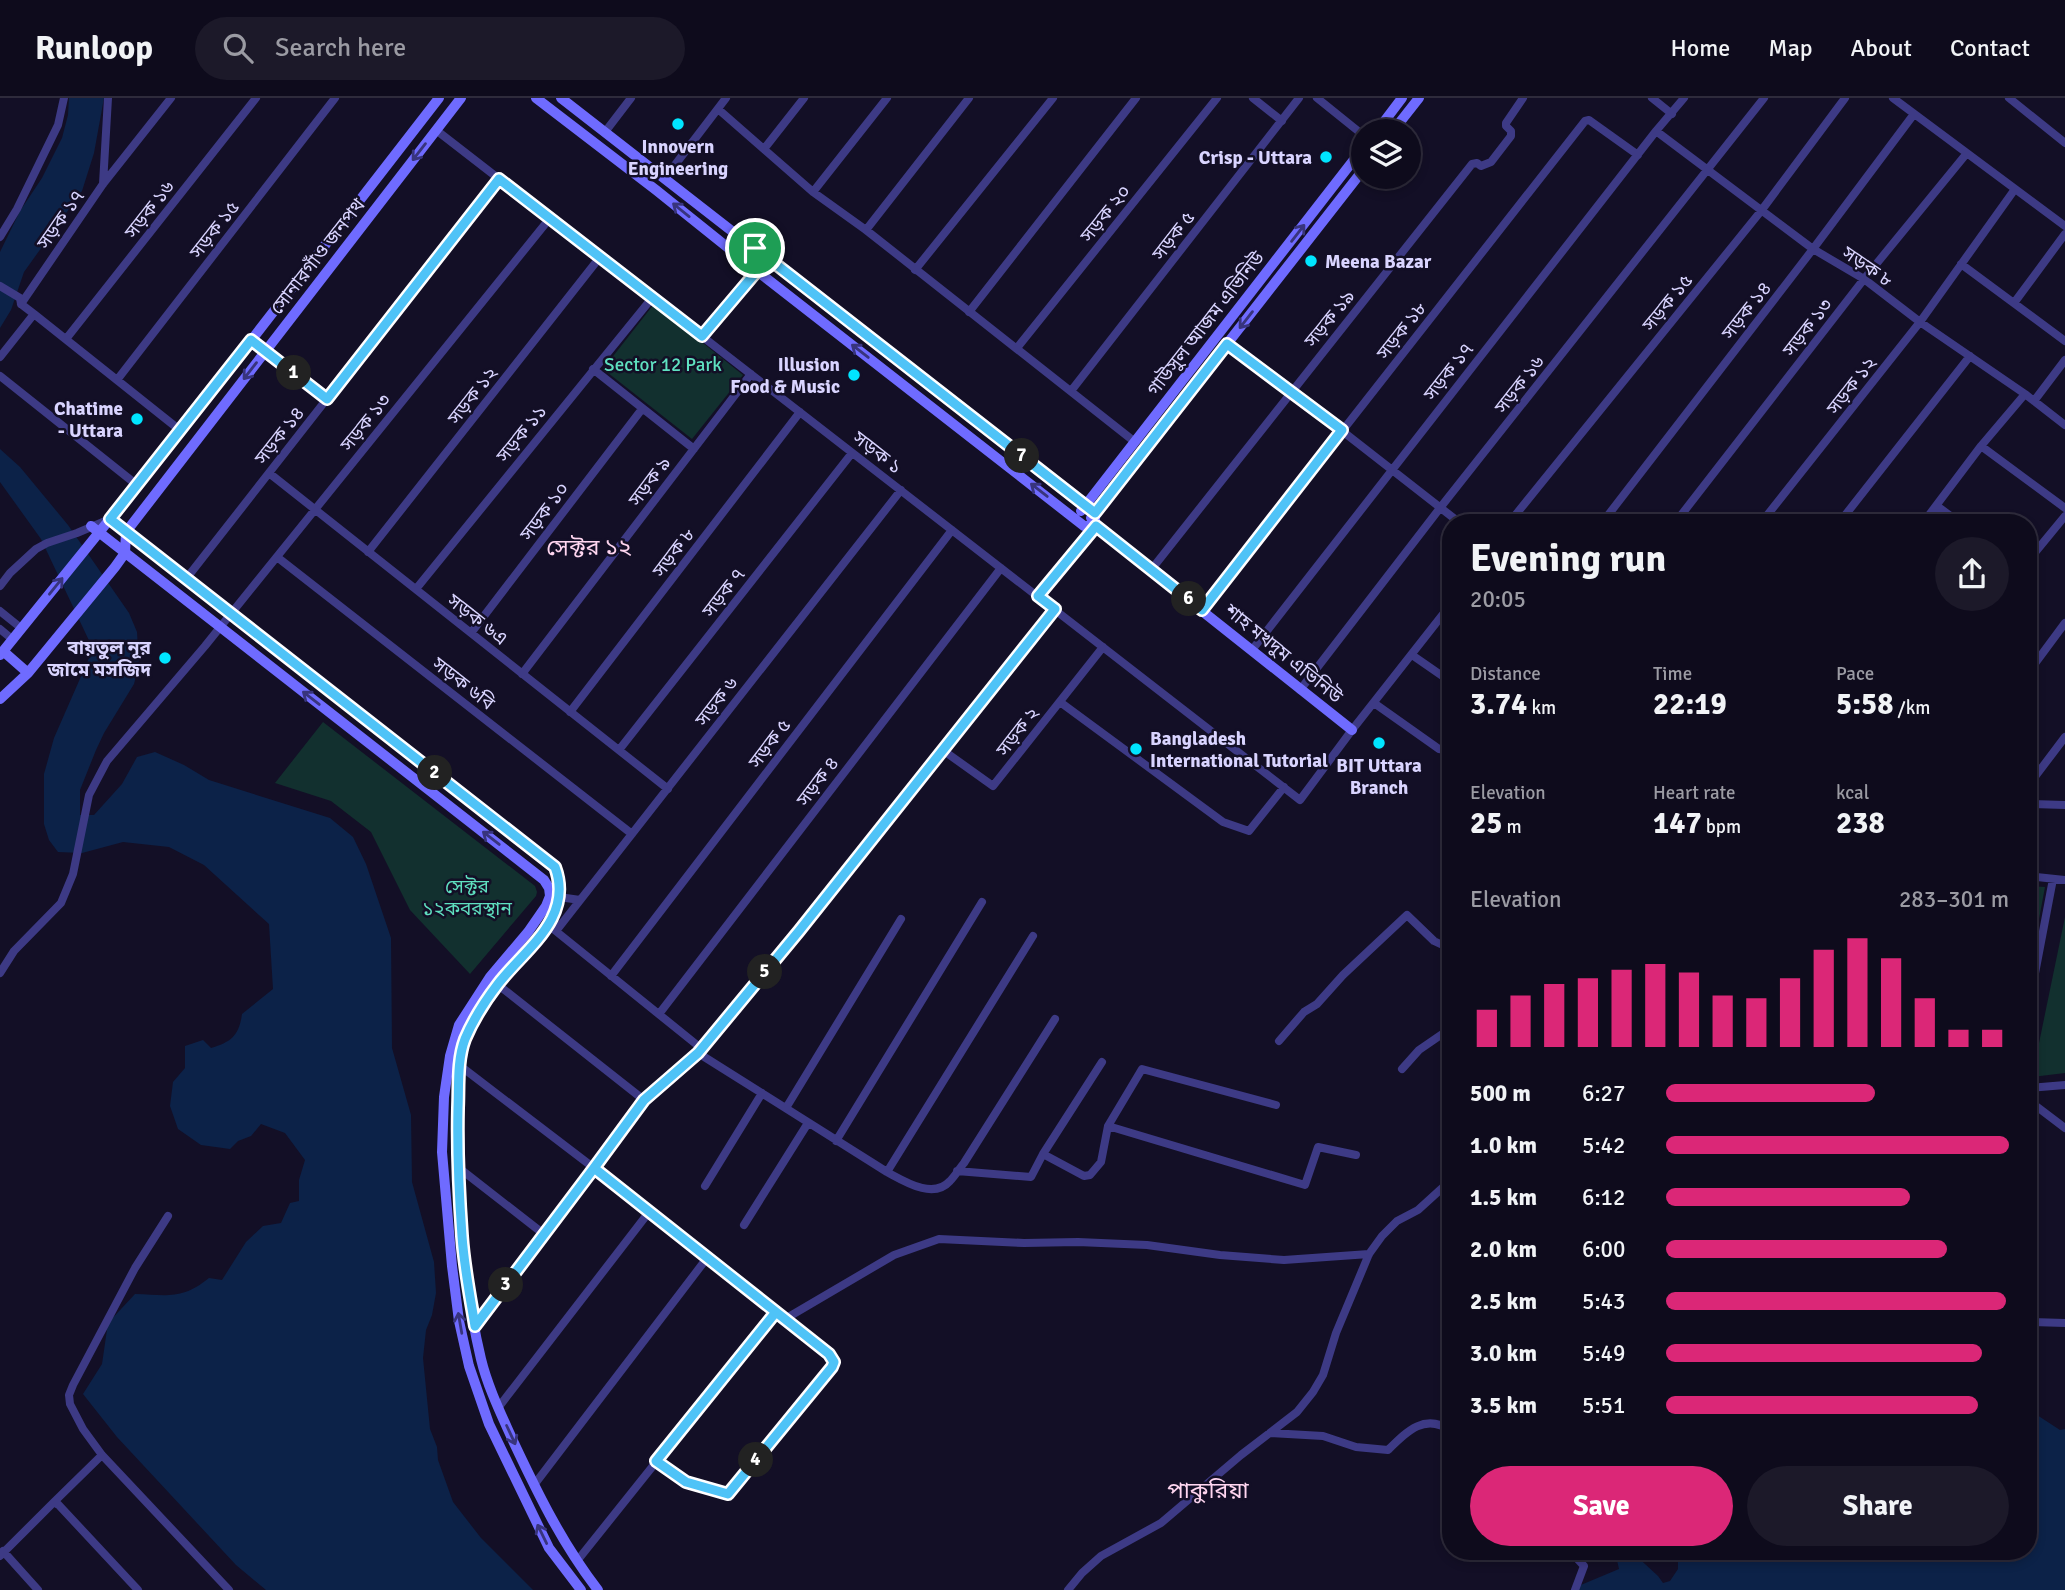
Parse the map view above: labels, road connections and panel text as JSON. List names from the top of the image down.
{
  "streets": {
    "street": [
      "সড়ক ১৬",
      "সড়ক ২০",
      "সড়ক ১৭",
      "সড়ক ১৫",
      "সড়ক ৫",
      "সোনারগাঁও জনপথ",
      "সড়ক ৮",
      "সড়ক ১৪",
      "সড়ক ১৯",
      "গাউসুল আজম এভিনিউ",
      "সড়ক ১৩",
      "সড়ক ১৮",
      "সড়ক ১২",
      "সড়ক ১১",
      "সড়ক ১",
      "সড়ক ৯",
      "সড়ক ১০",
      "সড়ক ৭",
      "সড়ক ৬এ",
      "শাহ মখদুম এভিনিউ",
      "সড়ক ৬বি",
      "সড়ক ৬",
      "সড়ক ২",
      "সড়ক ৪"
    ]
  },
  "crossings": [
    ["সড়ক ১৬", "সড়ক ৮"],
    ["সড়ক ১৬", "শাহ মখদুম এভিনিউ"],
    ["সড়ক ১৭", "সড়ক ৮"],
    ["সড়ক ১৭", "সড়ক ১৮"],
    ["সড়ক ১৭", "শাহ মখদুম এভিনিউ"],
    ["সড়ক ১৫", "সড়ক ৮"],
    ["সড়ক ৫", "সড়ক ১"],
    ["সোনারগাঁও জনপথ", "সড়ক ১"],
    ["সড়ক ৮", "সড়ক ১৪"],
    ["সড়ক ৮", "সড়ক ১৩"],
    ["সড়ক ৮", "সড়ক ১২"],
    ["সড়ক ৮", "সড়ক ১"],
    ["সড়ক ৮", "সড়ক ৬এ"],
    ["সড়ক ১৪", "সড়ক ১"],
    ["সড়ক ১৪", "সড়ক ৬এ"],
    ["সড়ক ১৯", "শাহ মখদুম এভিনিউ"],
    ["গাউসুল আজম এভিনিউ", "শাহ মখদুম এভিনিউ"],
    ["সড়ক ১৩", "সড়ক ১"],
    ["সড়ক ১৩", "সড়ক ৬এ"],
    ["সড়ক ১৩", "সড়ক ৬বি"],
    ["সড়ক ১৮", "শাহ মখদুম এভিনিউ"],
    ["সড়ক ১২", "সড়ক ১"],
    ["সড়ক ১২", "সড়ক ৬এ"],
    ["সড়ক ১১", "সড়ক ১"],
    ["সড়ক ১১", "সড়ক ৬এ"],
    ["সড়ক ১", "সড়ক ৯"],
    ["সড়ক ১", "সড়ক ৭"],
    ["সড়ক ১", "শাহ মখদুম এভিনিউ"],
    ["সড়ক ১", "সড়ক ৬"],
    ["সড়ক ১", "সড়ক ২"],
    ["সড়ক ১", "সড়ক ৪"],
    ["সড়ক ৯", "সড়ক ৬এ"],
    ["সড়ক ১০", "সড়ক ৬এ"],
    ["সড়ক ৭", "সড়ক ৬এ"],
    ["সড়ক ৬এ", "সড়ক ৬"],
    ["সড়ক ৬বি", "সড়ক ৬"]
  ],
  "districts": ["সেক্টর ১২", "পাকুরিয়া"],
  "parks": ["Sector 12 Park", "সেক্টর ১২কবরস্থান"],
  "places": [
    "Innovern Engineering",
    "Crisp - Uttara",
    "Meena Bazar",
    "Illusion Food & Music",
    "Chatime - Uttara",
    "বায়তুল নূর জামে মসজিদ",
    "BIT Uttara Branch",
    "Bangladesh International Tutorial"
  ],
  "page": {
    "header": "Runloop",
    "search": "Search here",
    "nav": [
      "Home",
      "Map",
      "About",
      "Contact"
    ],
    "pins": [
      "1",
      "7",
      "6",
      "2",
      "5",
      "3",
      "4"
    ],
    "heading": ["Evening run", "20:05"],
    "stats": [
      ["Distance", "3.74 km"],
      ["Time", "22:19"],
      ["Pace", "5:58 /km"],
      ["Elevation", "25 m"],
      ["Heart rate", "147 bpm"],
      ["kcal", "238"]
    ],
    "chart": ["Elevation", "283–301 m"],
    "list": [
      {
        "name": "500 m",
        "note": "6:27"
      },
      {
        "name": "1.0 km",
        "note": "5:42"
      },
      {
        "name": "1.5 km",
        "note": "6:12"
      },
      {
        "name": "2.0 km",
        "note": "6:00"
      },
      {
        "name": "2.5 km",
        "note": "5:43"
      },
      {
        "name": "3.0 km",
        "note": "5:49"
      },
      {
        "name": "3.5 km",
        "note": "5:51"
      }
    ],
    "buttons": ["Save", "Share"]
  }
}
